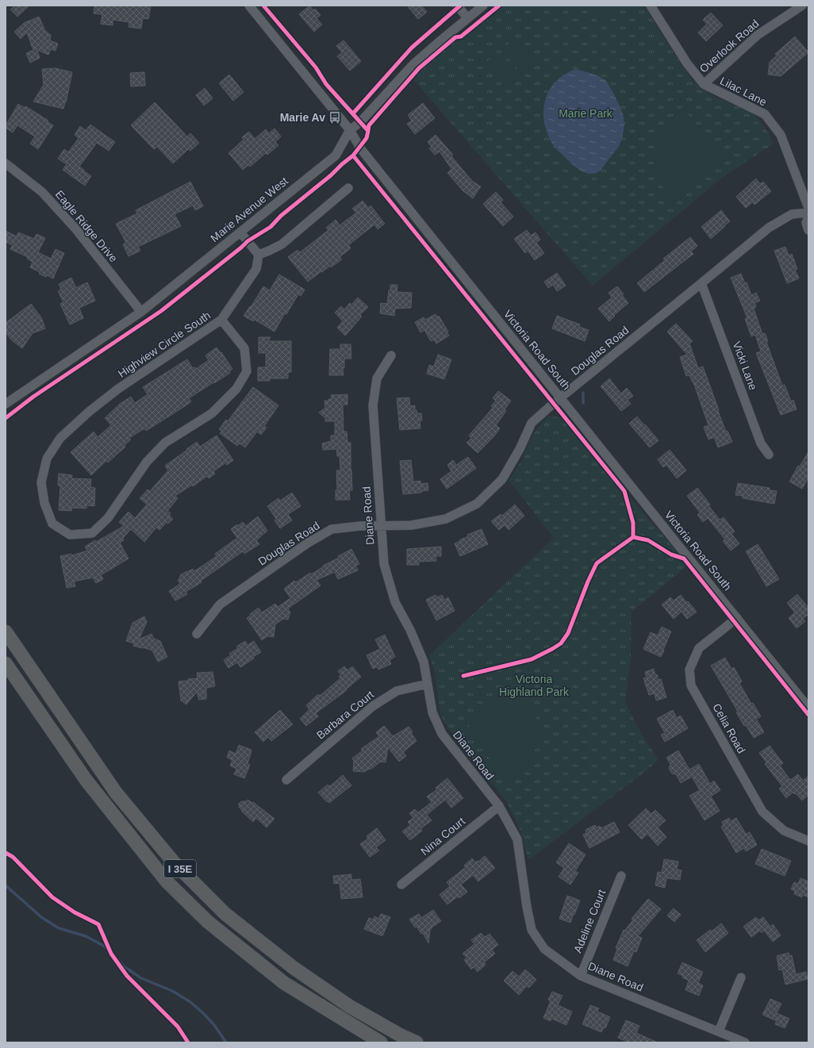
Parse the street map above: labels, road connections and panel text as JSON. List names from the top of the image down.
{
  "streets": {
    "highway": ["I 35E"],
    "street": [
      "Overlook Road",
      "Lilac Lane",
      "Marie Avenue West",
      "Eagle Ridge Drive",
      "Highview Circle South",
      "Victoria Road South",
      "Douglas Road",
      "Vicki Lane",
      "Diane Road",
      "Barbara Court",
      "Celia Road",
      "Nina Court",
      "Adeline Court"
    ]
  },
  "crossings": [
    ["Overlook Road", "Lilac Lane"],
    ["Marie Avenue West", "Eagle Ridge Drive"],
    ["Marie Avenue West", "Victoria Road South"],
    ["Victoria Road South", "Douglas Road"],
    ["Victoria Road South", "Celia Road"],
    ["Douglas Road", "Vicki Lane"],
    ["Douglas Road", "Diane Road"],
    ["Diane Road", "Barbara Court"],
    ["Diane Road", "Nina Court"],
    ["Diane Road", "Adeline Court"]
  ],
  "parks": ["Marie Park", "Victoria Highland Park"],
  "places": {
    "bus stop": ["Marie Av"]
  }
}
